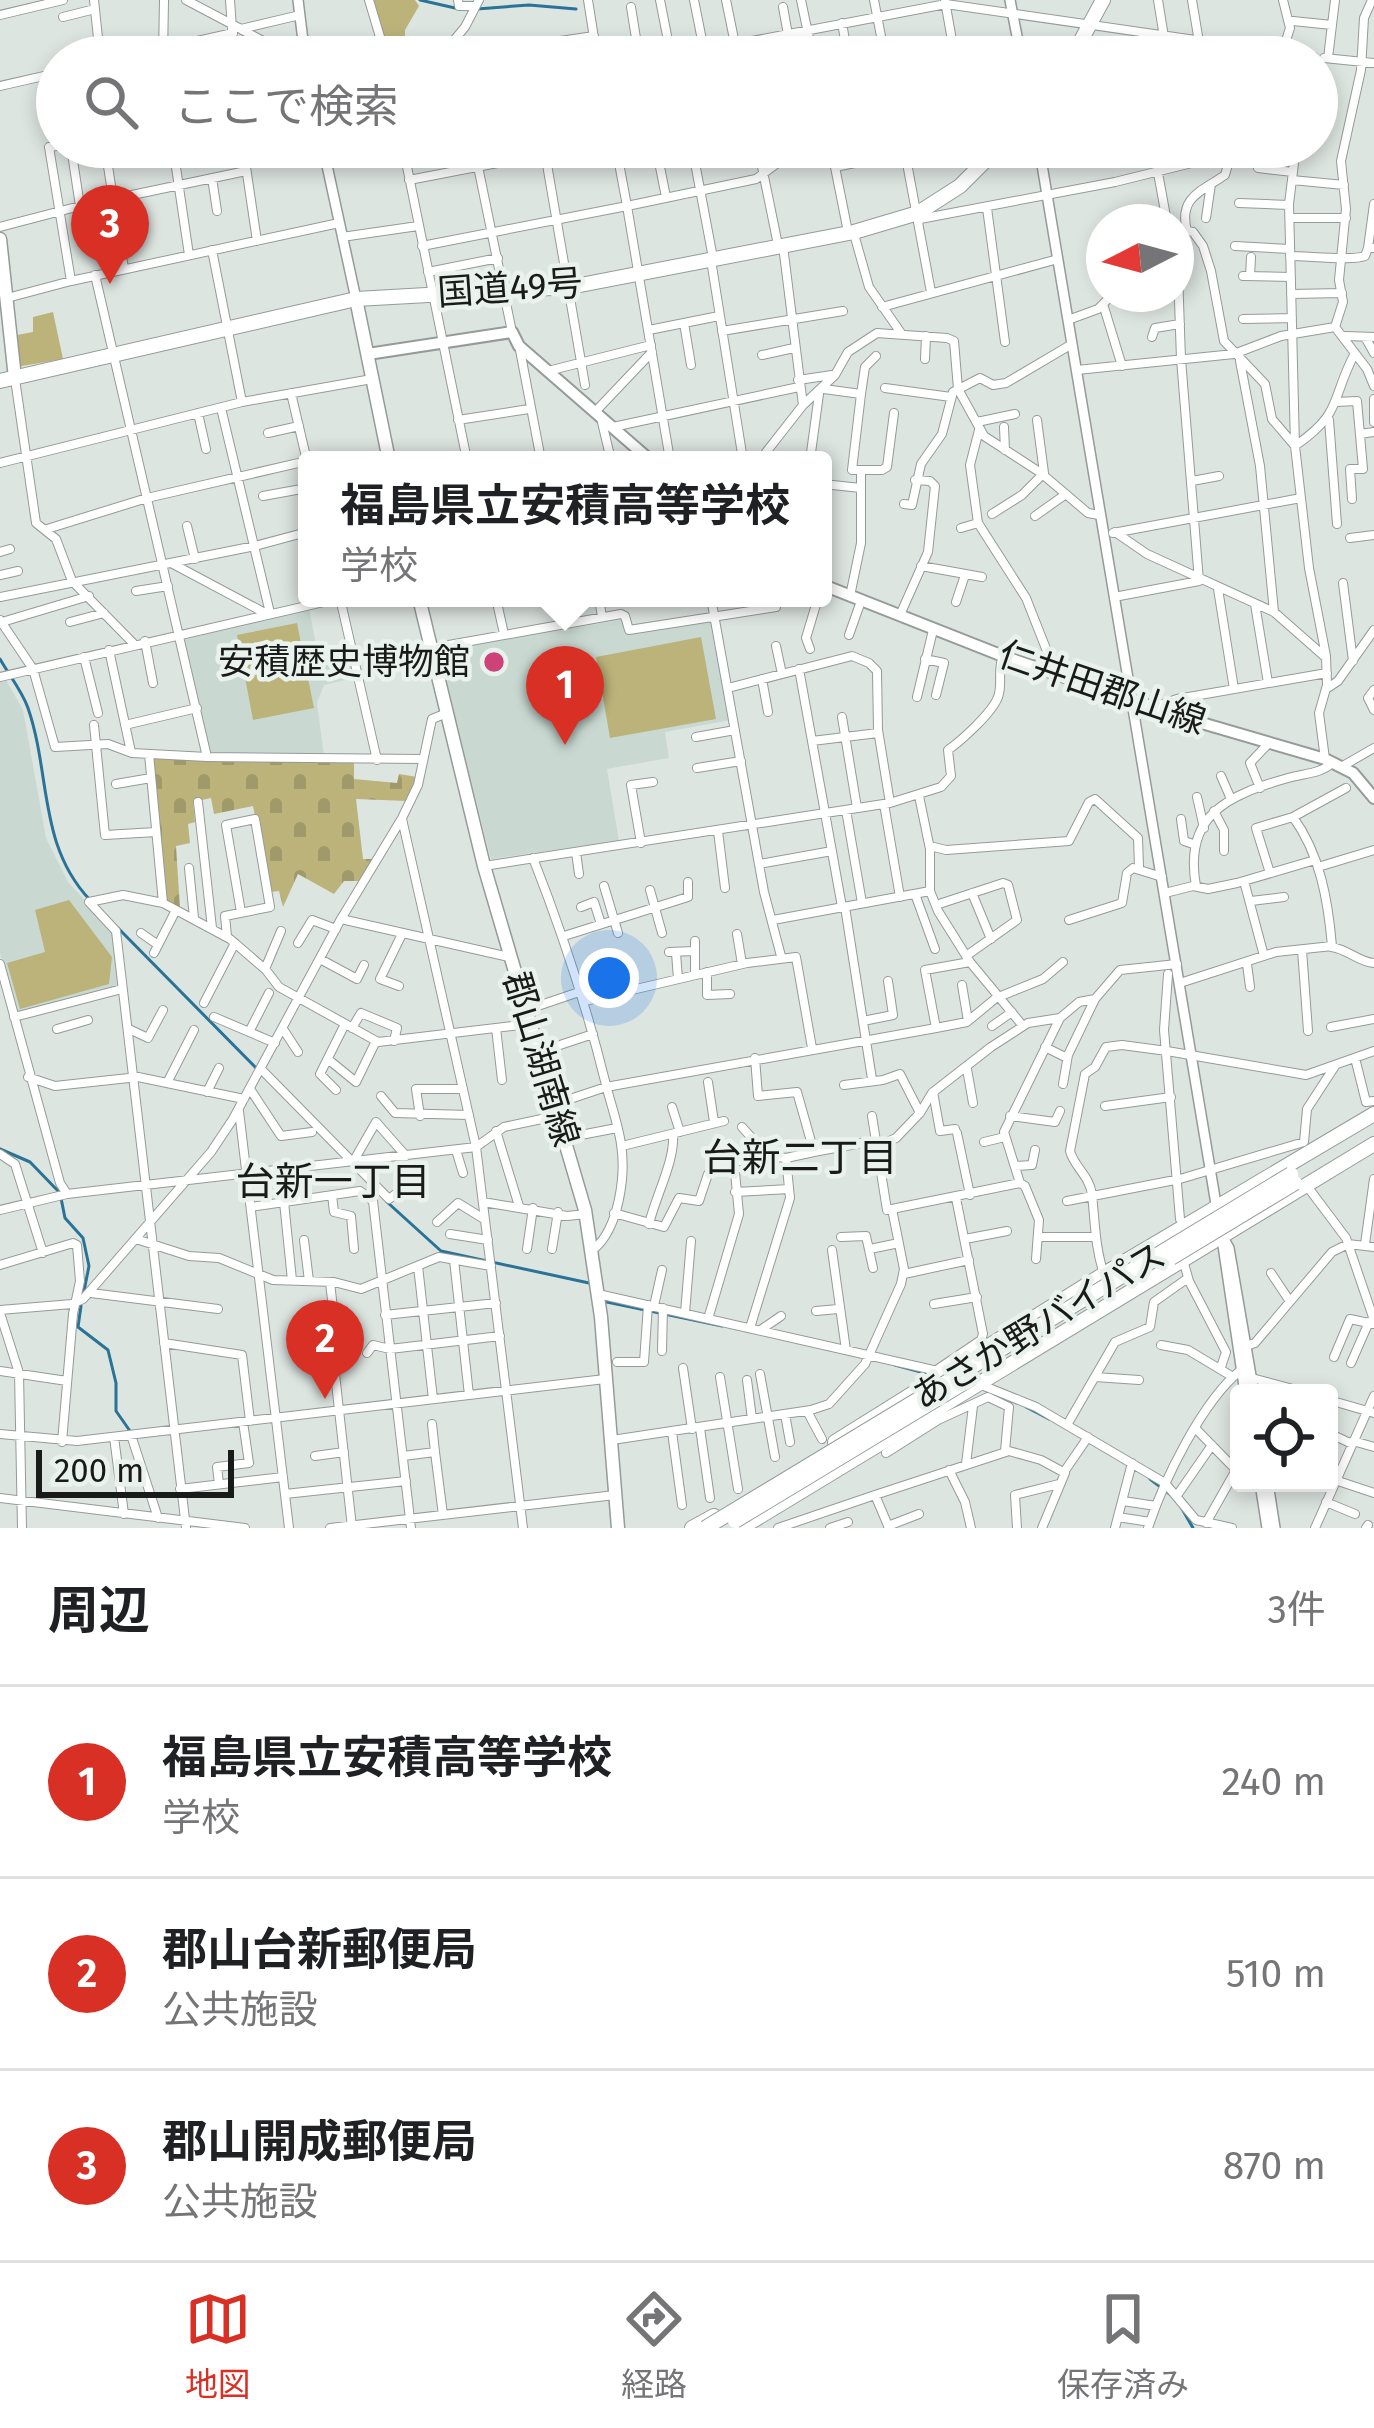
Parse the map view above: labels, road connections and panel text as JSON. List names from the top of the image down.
{
  "streets": {
    "highway": ["国道49号", "あさか野バイパス"],
    "main road": ["仁井田郡山線", "郡山湖南線"]
  },
  "districts": ["台新二丁目", "台新一丁目"],
  "places": ["安積歴史博物館"],
  "scale_bar": "200 m",
  "north": "left",
  "page": {
    "search": "ここで検索",
    "pins": ["3", "1", "2"],
    "popup": ["福島県立安積高等学校", "学校"],
    "scale": "200 m",
    "heading": ["周辺", "3件"],
    "list": [
      {
        "mark": "1",
        "name": "福島県立安積高等学校",
        "note": "学校",
        "value": "240 m"
      },
      {
        "mark": "2",
        "name": "郡山台新郵便局",
        "note": "公共施設",
        "value": "510 m"
      },
      {
        "mark": "3",
        "name": "郡山開成郵便局",
        "note": "公共施設",
        "value": "870 m"
      }
    ],
    "nav": ["地図", "経路", "保存済み"]
  }
}
